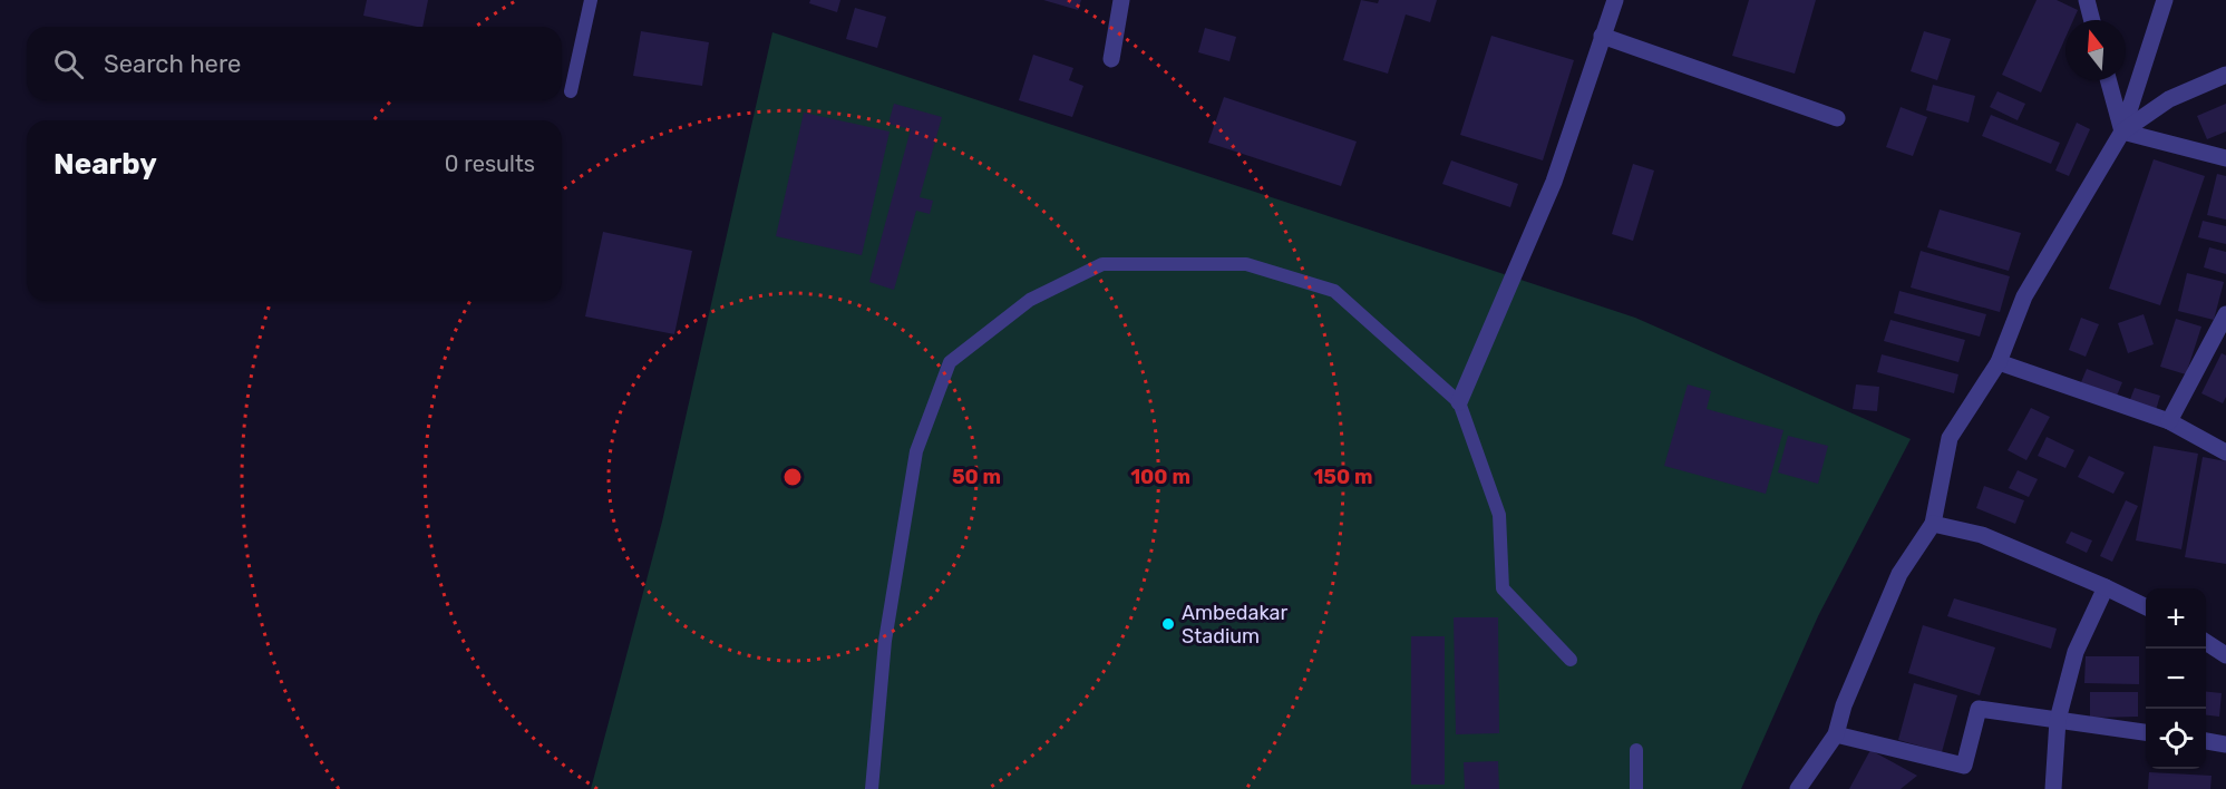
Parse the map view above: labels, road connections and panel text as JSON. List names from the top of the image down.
{
  "places": ["Ambedakar Stadium"],
  "north": "top",
  "page": {
    "search": "Search here",
    "heading": ["Nearby", "0 results"],
    "map_buttons": ["+", "−"]
  },
  "rings": ["50 m", "100 m", "150 m"]
}
